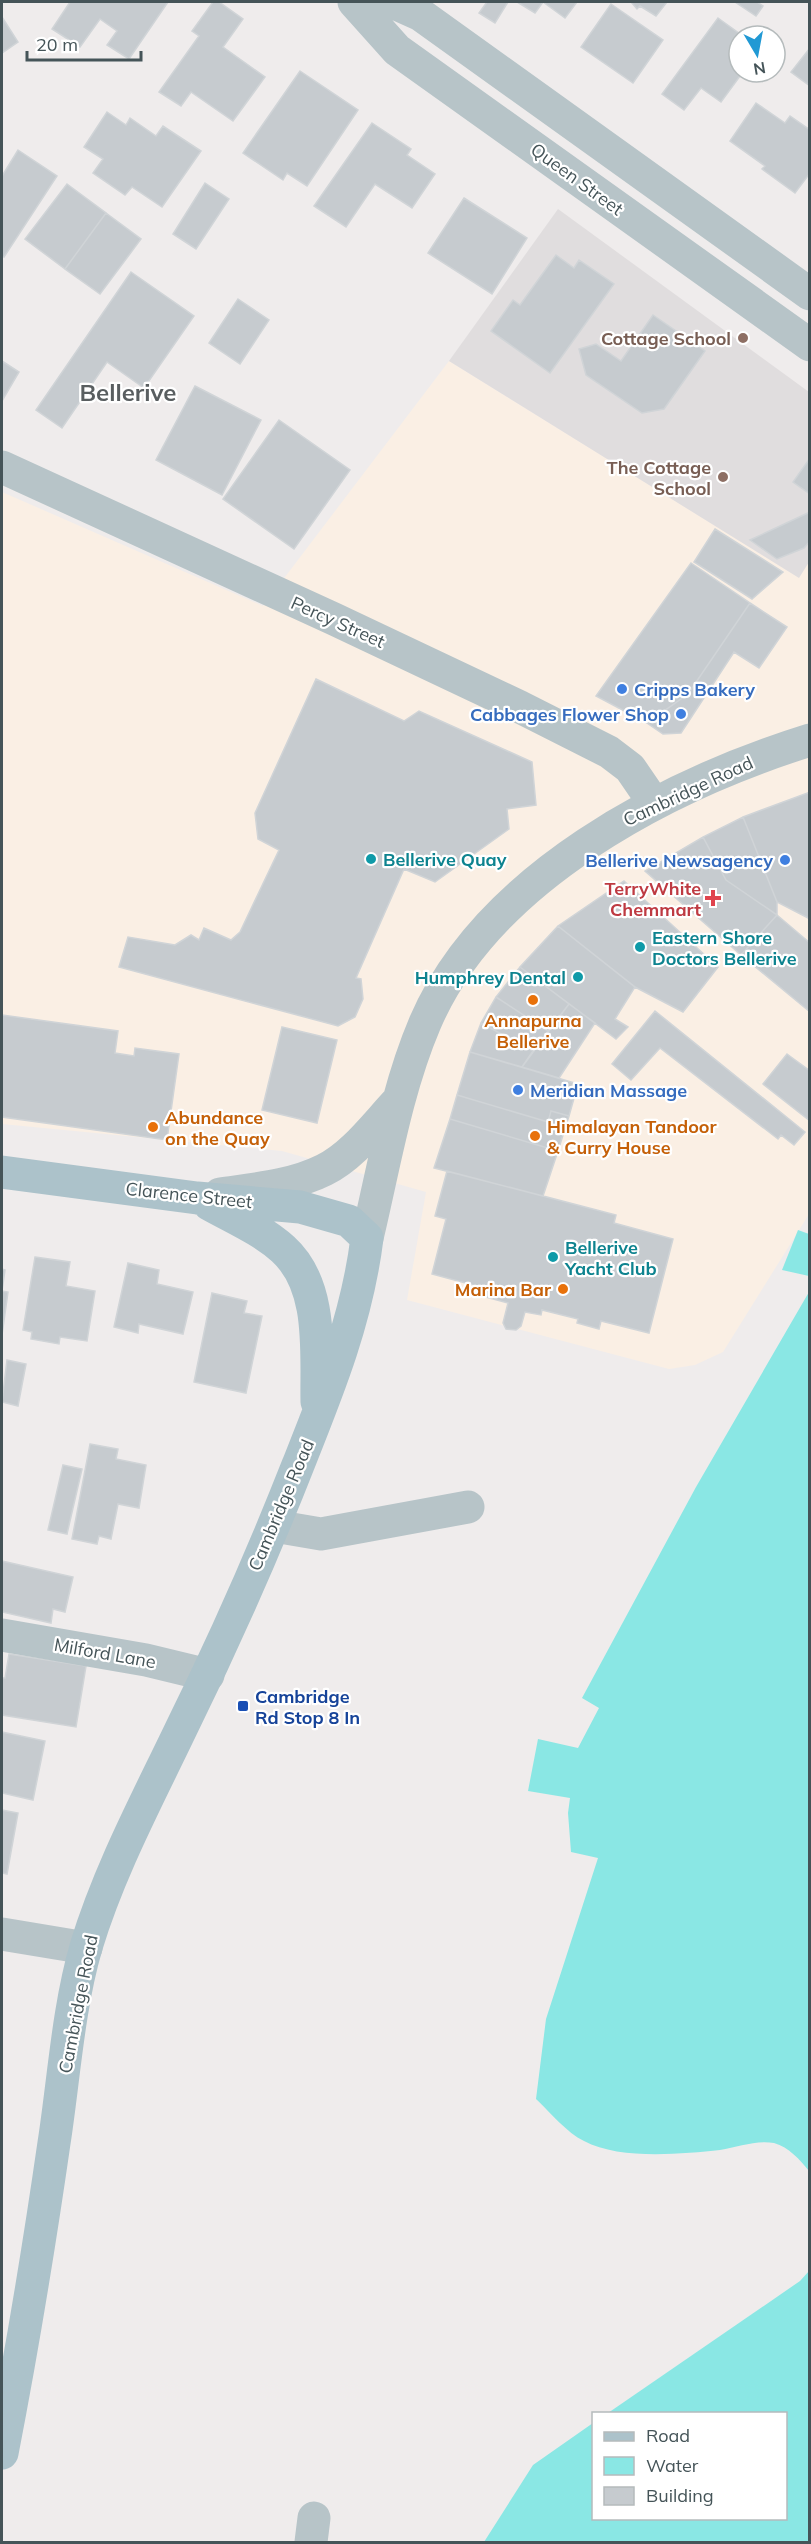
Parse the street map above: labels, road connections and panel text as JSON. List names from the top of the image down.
{
  "streets": {
    "main road": ["Cambridge Road", "Clarence Street"],
    "street": ["Queen Street", "Percy Street", "Milford Lane"]
  },
  "crossings": [
    ["Percy Street", "Cambridge Road"],
    ["Cambridge Road", "Clarence Street"],
    ["Cambridge Road", "Milford Lane"]
  ],
  "districts": ["Bellerive"],
  "places": {
    "other": [
      "Cottage School",
      "The Cottage School",
      "Cripps Bakery",
      "Cabbages Flower Shop",
      "Bellerive Quay",
      "Bellerive Newsagency",
      "Eastern Shore Doctors Bellerive",
      "Humphrey Dental",
      "Annapurna Bellerive",
      "Meridian Massage",
      "Abundance on the Quay",
      "Himalayan Tandoor & Curry House",
      "Bellerive Yacht Club",
      "Marina Bar"
    ],
    "health": ["TerryWhite Chemmart"],
    "transit": ["Cambridge Rd Stop 8 In"]
  },
  "legend": ["Road", "Water", "Building"],
  "scale_bar": "20 m",
  "north": "bottom"
}
